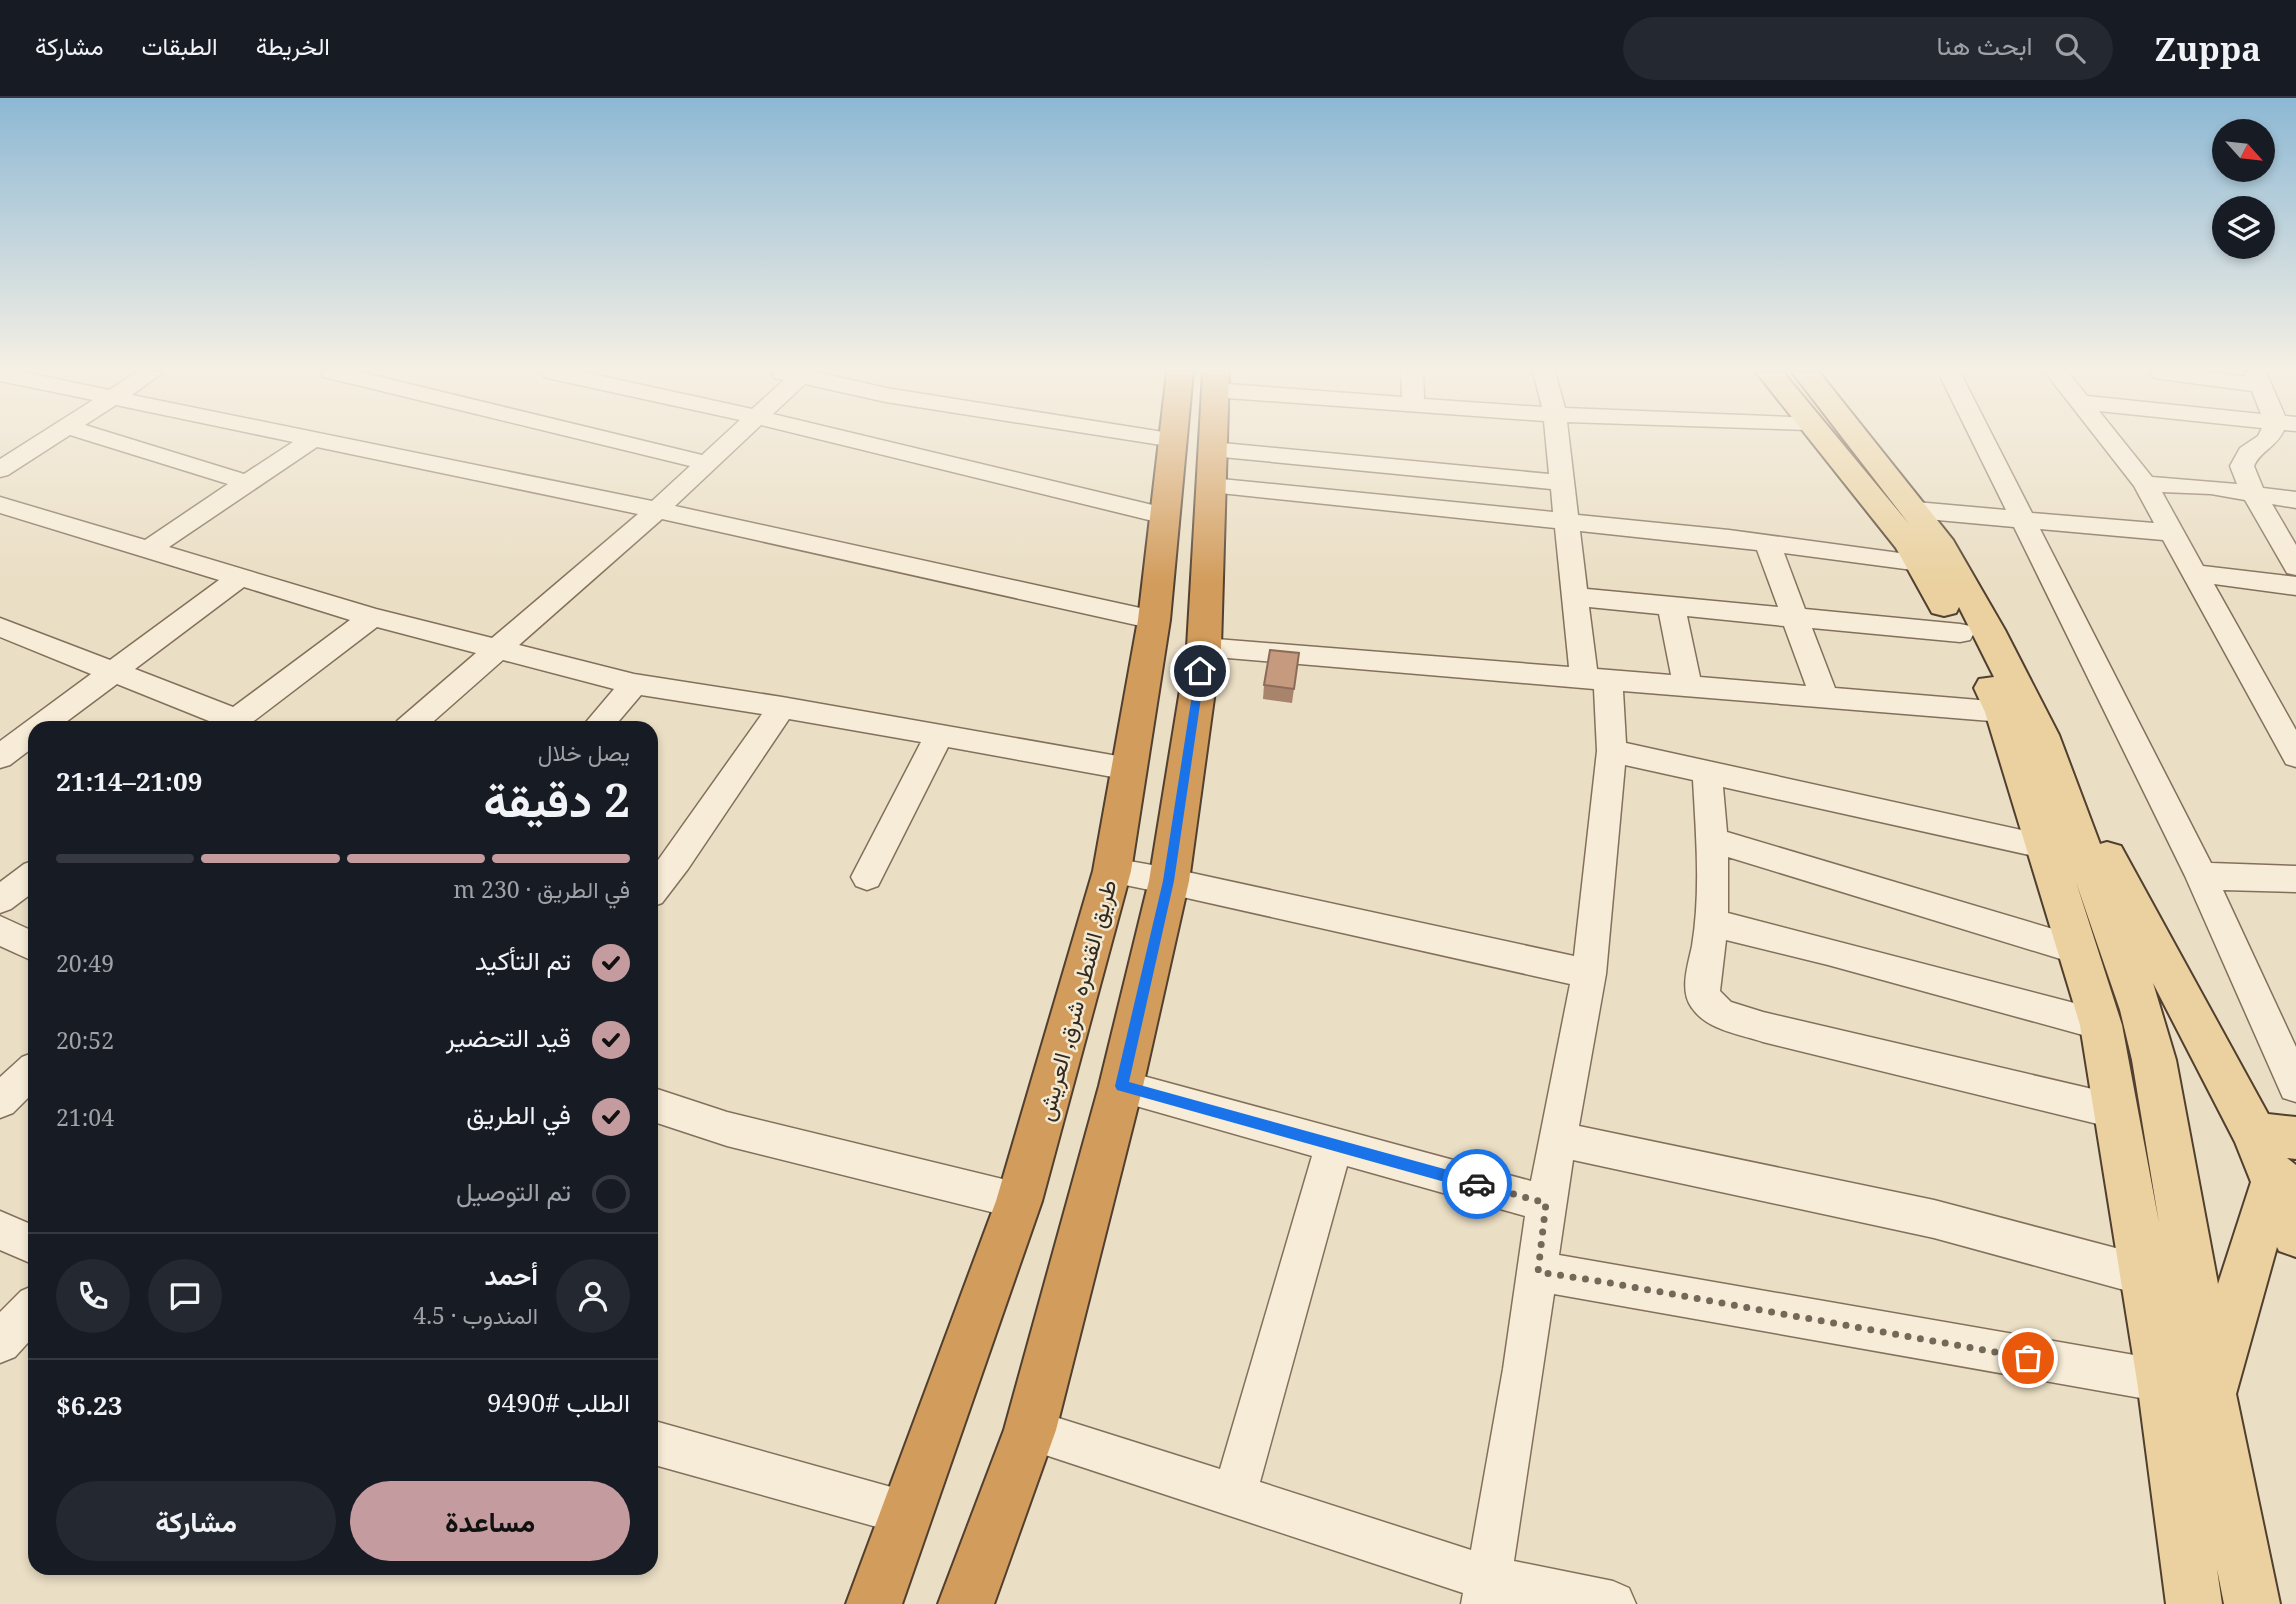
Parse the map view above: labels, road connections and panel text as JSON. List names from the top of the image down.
{
  "streets": {
    "highway": ["طريق القنطره شرق, العريش"]
  },
  "north": "bottom right",
  "page": {
    "header": "Zuppa",
    "search": "ابحث هنا",
    "nav": ["الخريطة", "الطبقات", "مشاركة"],
    "heading": ["2 دقيقة", "يصل خلال", "21:09–21:14"],
    "panel": [
      "أحمد",
      "المندوب · 4.5",
      "الطلب #9490",
      "$6.23"
    ],
    "bar": "في الطريق · 230 m",
    "list": [
      ["تم التأكيد", "20:49"],
      ["قيد التحضير", "20:52"],
      ["في الطريق", "21:04"],
      "تم التوصيل"
    ],
    "buttons": ["مساعدة", "مشاركة"]
  }
}
